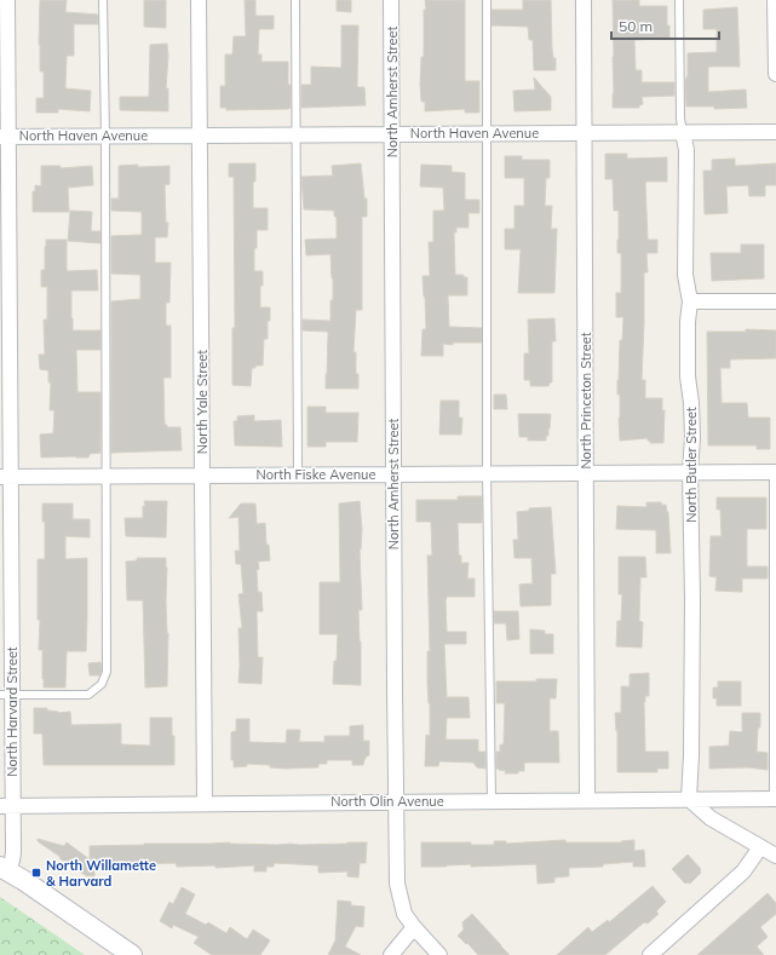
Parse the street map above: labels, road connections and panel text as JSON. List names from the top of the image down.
{
  "streets": {
    "street": [
      "North Amherst Street",
      "North Haven Avenue",
      "North Princeton Street",
      "North Yale Street",
      "North Butler Street",
      "North Fiske Avenue",
      "North Harvard Street",
      "North Olin Avenue"
    ]
  },
  "crossings": [
    ["North Amherst Street", "North Haven Avenue"],
    ["North Amherst Street", "North Fiske Avenue"],
    ["North Amherst Street", "North Olin Avenue"],
    ["North Haven Avenue", "North Princeton Street"],
    ["North Haven Avenue", "North Yale Street"],
    ["North Haven Avenue", "North Butler Street"],
    ["North Haven Avenue", "North Harvard Street"],
    ["North Princeton Street", "North Fiske Avenue"],
    ["North Princeton Street", "North Olin Avenue"],
    ["North Yale Street", "North Fiske Avenue"],
    ["North Yale Street", "North Olin Avenue"],
    ["North Butler Street", "North Fiske Avenue"],
    ["North Butler Street", "North Olin Avenue"],
    ["North Fiske Avenue", "North Harvard Street"],
    ["North Harvard Street", "North Olin Avenue"]
  ],
  "places": {
    "transit": ["North Willamette & Harvard"]
  },
  "scale_bar": "50 m"
}
